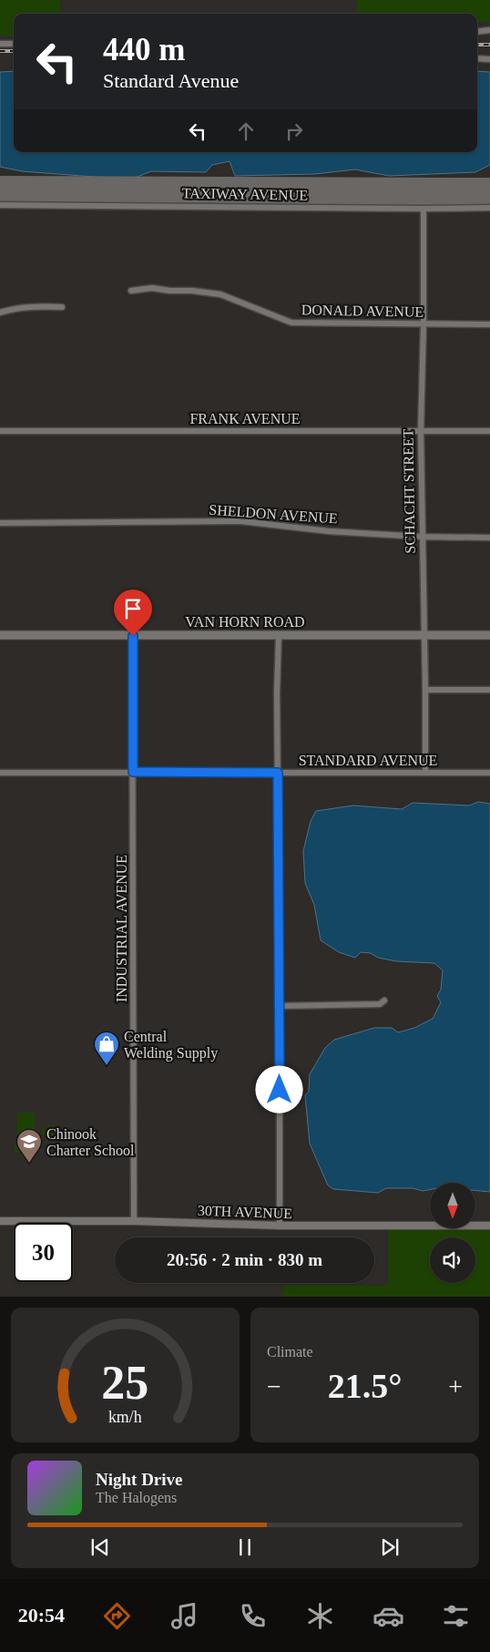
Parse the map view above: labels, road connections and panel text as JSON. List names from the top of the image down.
{
  "streets": {
    "main road": ["VAN HORN ROAD"],
    "street": [
      "TAXIWAY AVENUE",
      "DONALD AVENUE",
      "FRANK AVENUE",
      "SCHACHT STREET",
      "SHELDON AVENUE",
      "STANDARD AVENUE",
      "INDUSTRIAL AVENUE",
      "30TH AVENUE"
    ]
  },
  "crossings": [
    ["TAXIWAY AVENUE", "SCHACHT STREET"],
    ["DONALD AVENUE", "SCHACHT STREET"],
    ["FRANK AVENUE", "SCHACHT STREET"],
    ["SCHACHT STREET", "SHELDON AVENUE"],
    ["SCHACHT STREET", "VAN HORN ROAD"],
    ["SCHACHT STREET", "STANDARD AVENUE"],
    ["VAN HORN ROAD", "INDUSTRIAL AVENUE"],
    ["STANDARD AVENUE", "INDUSTRIAL AVENUE"],
    ["INDUSTRIAL AVENUE", "30TH AVENUE"]
  ],
  "places": {
    "shop": ["Central Welding Supply"],
    "school or university": ["Chinook Charter School"]
  },
  "north": "bottom",
  "page": {
    "turn": ["440 m", "Standard Avenue"],
    "limit": "30",
    "trip": "20:56 · 2 min · 830 m",
    "tile": "Climate",
    "heat": ["−", "21.5°", "+"],
    "song": ["Night Drive", "The Halogens"],
    "tabs": "20:54",
    "gauge": ["25", "km/h"]
  }
}
